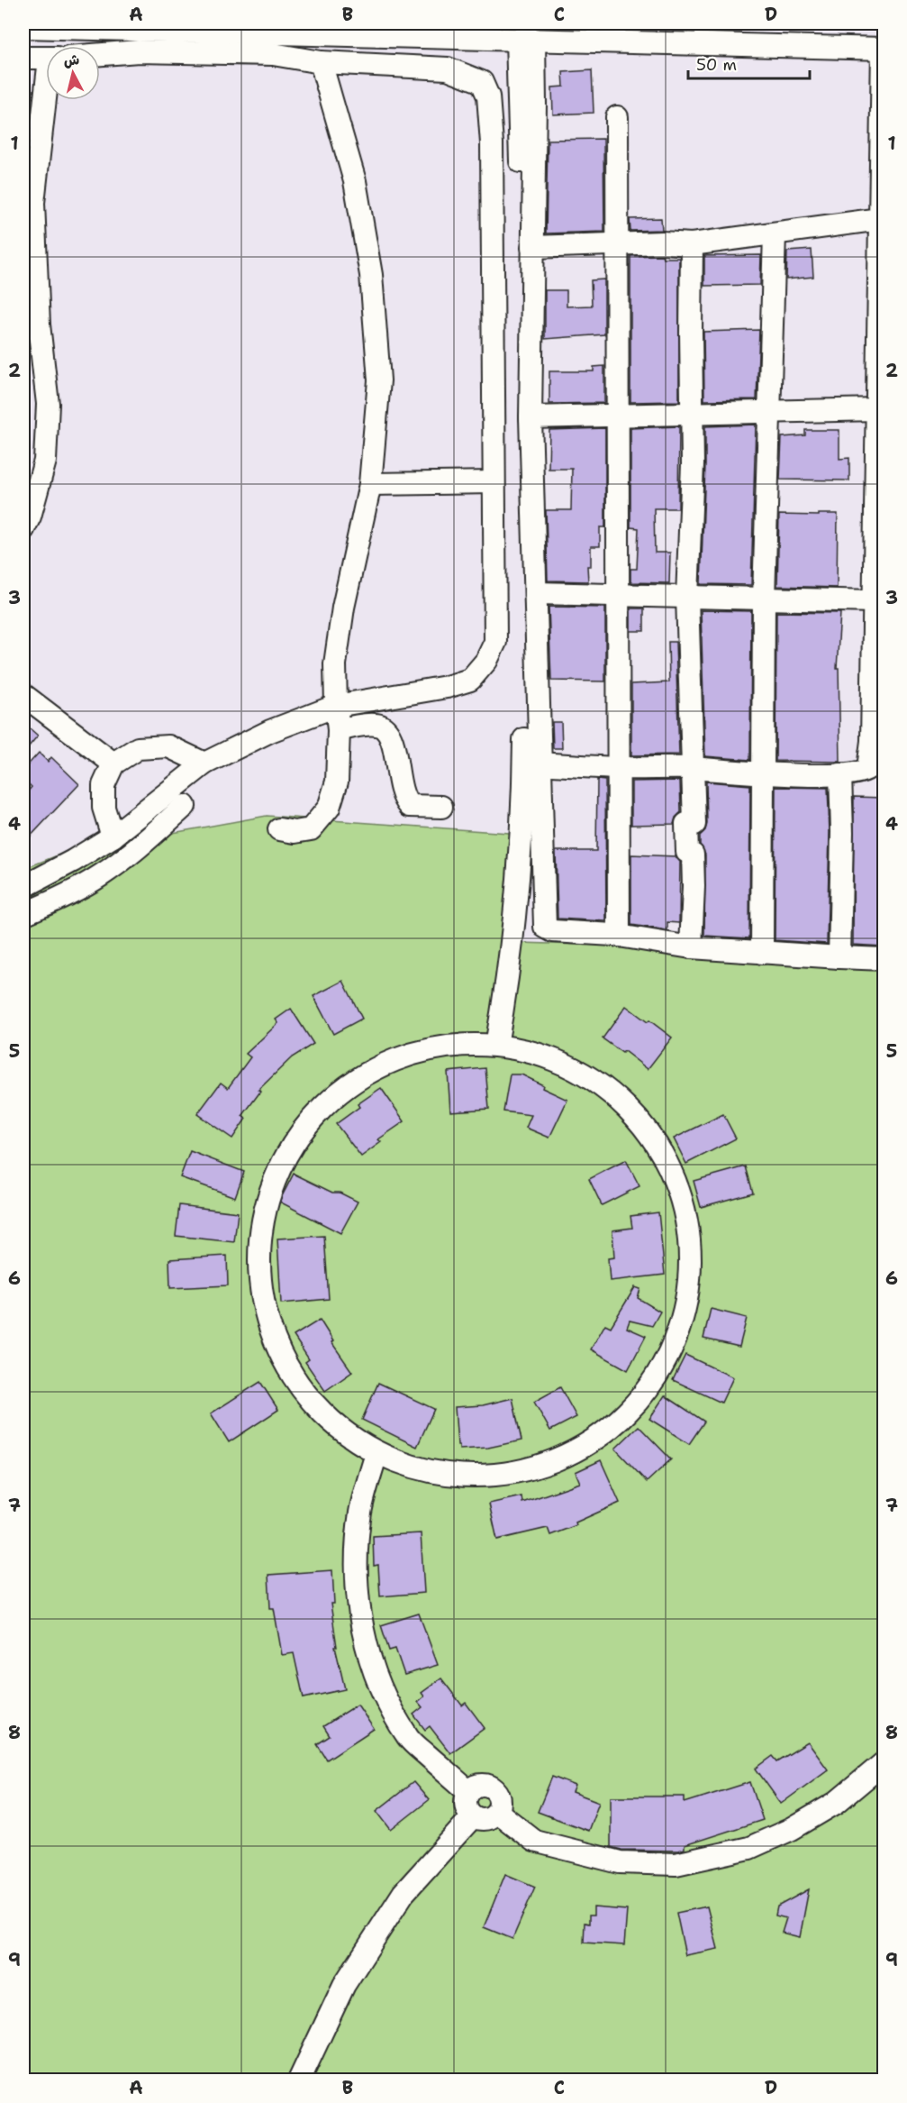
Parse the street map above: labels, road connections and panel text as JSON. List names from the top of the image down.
{
  "scale_bar": "50 m",
  "north": "top",
  "grid": {
    "columns": [
      "A",
      "B",
      "C",
      "D"
    ],
    "rows": [
      "1",
      "2",
      "3",
      "4",
      "5",
      "6",
      "7",
      "8",
      "9"
    ]
  }
}
